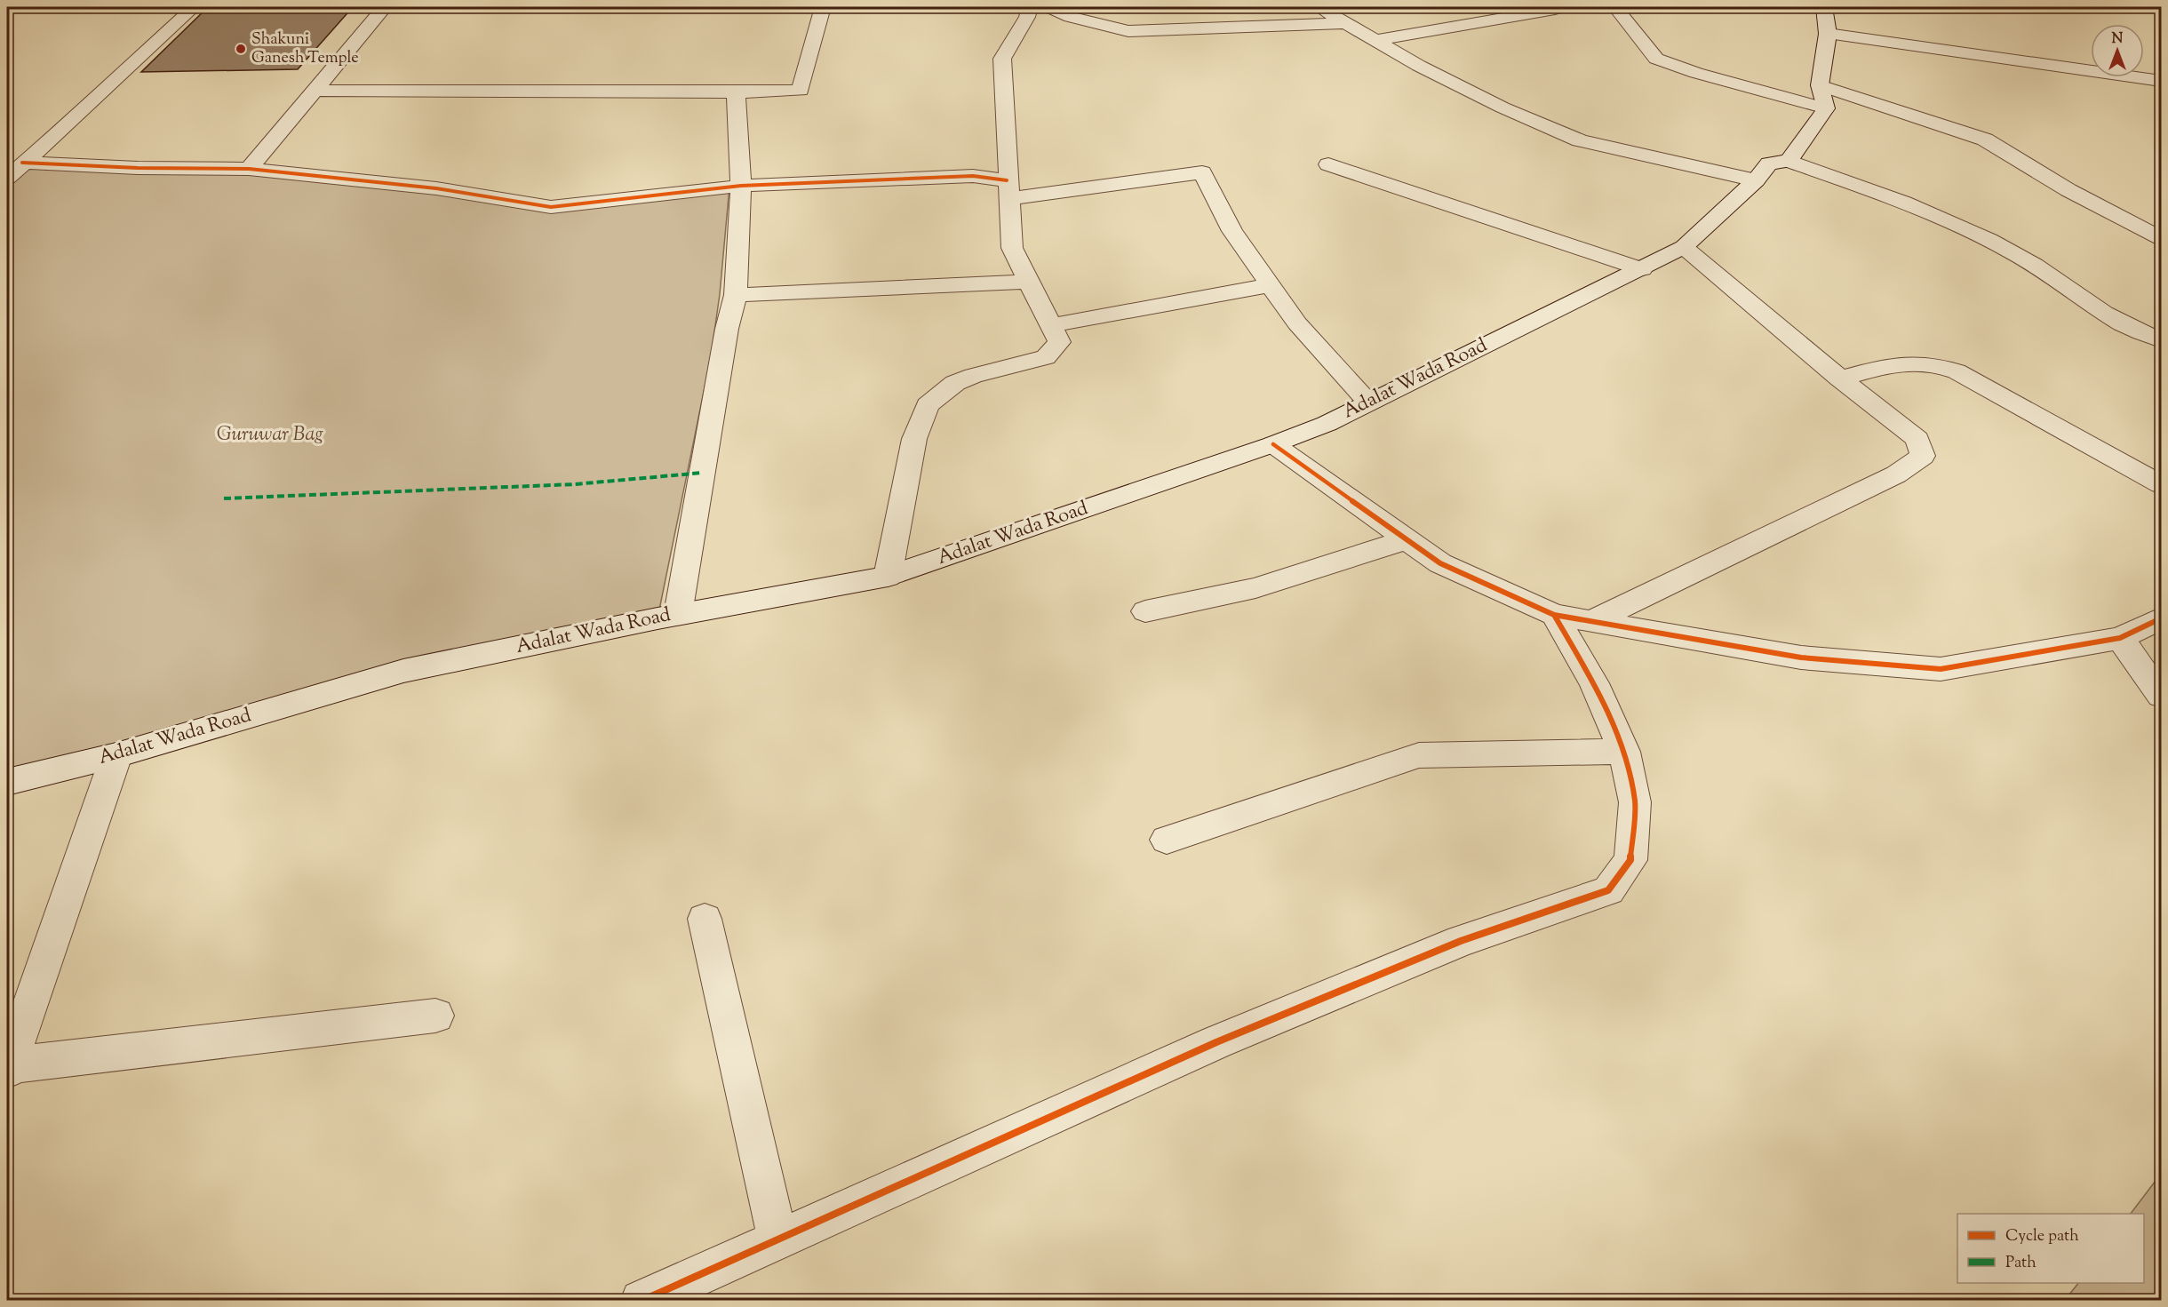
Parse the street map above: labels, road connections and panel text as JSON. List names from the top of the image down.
{
  "streets": {
    "street": ["Adalat Wada Road"]
  },
  "parks": ["Guruwar Bag"],
  "places": ["Shakuni Ganesh Temple"],
  "legend": ["Cycle path", "Path"],
  "north": "top"
}
